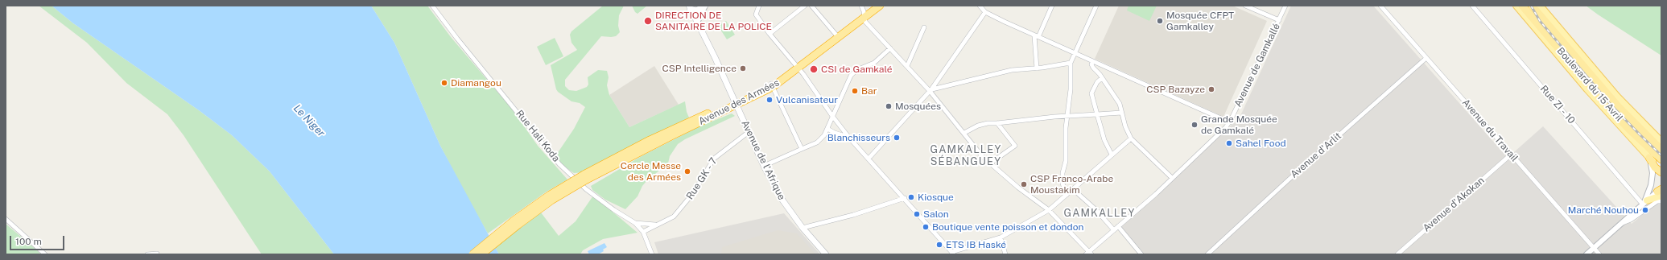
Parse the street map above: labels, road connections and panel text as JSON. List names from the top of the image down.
{
  "streets": {
    "highway": ["Boulevard du 15 Avril", "Avenue des Armées"],
    "main road": ["Avenue de l'Afrique"],
    "street": [
      "Avenue de Gamkallé",
      "Rue ZI - 10",
      "Avenue du Travail",
      "Rue Hali Koda",
      "Avenue d'Arlit",
      "Rue GK - 7",
      "Avenue d'Akokan"
    ]
  },
  "crossings": [
    ["Avenue des Armées", "Avenue de l'Afrique"],
    ["Avenue du Travail", "Avenue d'Arlit"],
    ["Avenue du Travail", "Avenue d'Akokan"],
    ["Rue Hali Koda", "Rue GK - 7"],
    ["Avenue de l'Afrique", "Rue GK - 7"]
  ],
  "districts": ["GAMKALLEY SÉBANGUEY", "GAMKALLEY"],
  "water": ["Le Niger"],
  "places": [
    "DIRECTION DE SANITAIRE DE LA POLICE",
    "Mosquée CFPT Gamkalley",
    "CSP Intelligence",
    "CSI de Gamkalé",
    "Diamangou",
    "CSP Bazayze",
    "Bar",
    "Vulcanisateur",
    "Mosquées",
    "Grande Mosquée de Gamkalé",
    "Blanchisseurs",
    "Sahel Food",
    "Cercle Messe des Armées",
    "CSP Franco-Arabe Moustakim",
    "Kiosque",
    "Marché Nouhou",
    "Salon",
    "Boutique vente poisson et dondon",
    "ETS IB Haské"
  ],
  "scale_bar": "100 m"
}
